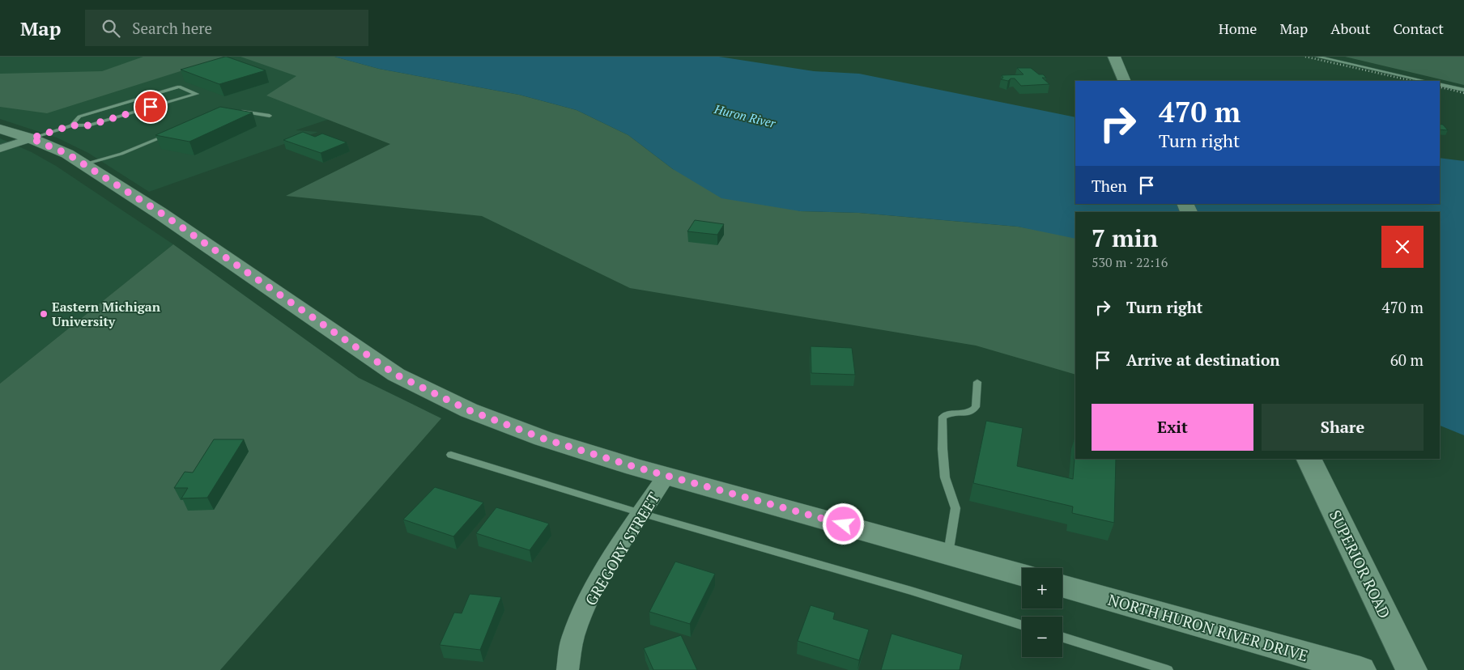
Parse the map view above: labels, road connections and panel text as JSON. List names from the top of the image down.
{
  "streets": {
    "main road": ["SUPERIOR ROAD", "NORTH HURON RIVER DRIVE"],
    "street": ["GREGORY STREET"]
  },
  "water": ["Huron River"],
  "places": ["Eastern Michigan University"],
  "page": {
    "header": "Map",
    "search": "Search here",
    "nav": [
      "Home",
      "Map",
      "About",
      "Contact"
    ],
    "turn": ["470 m", "Turn right"],
    "then": "Then",
    "heading": ["7 min", "530 m · 22:16"],
    "list": [
      {
        "name": "Turn right",
        "value": "470 m"
      },
      {
        "name": "Arrive at destination",
        "value": "60 m"
      }
    ],
    "buttons": ["Exit", "Share"],
    "map_buttons": ["+", "−"]
  }
}
